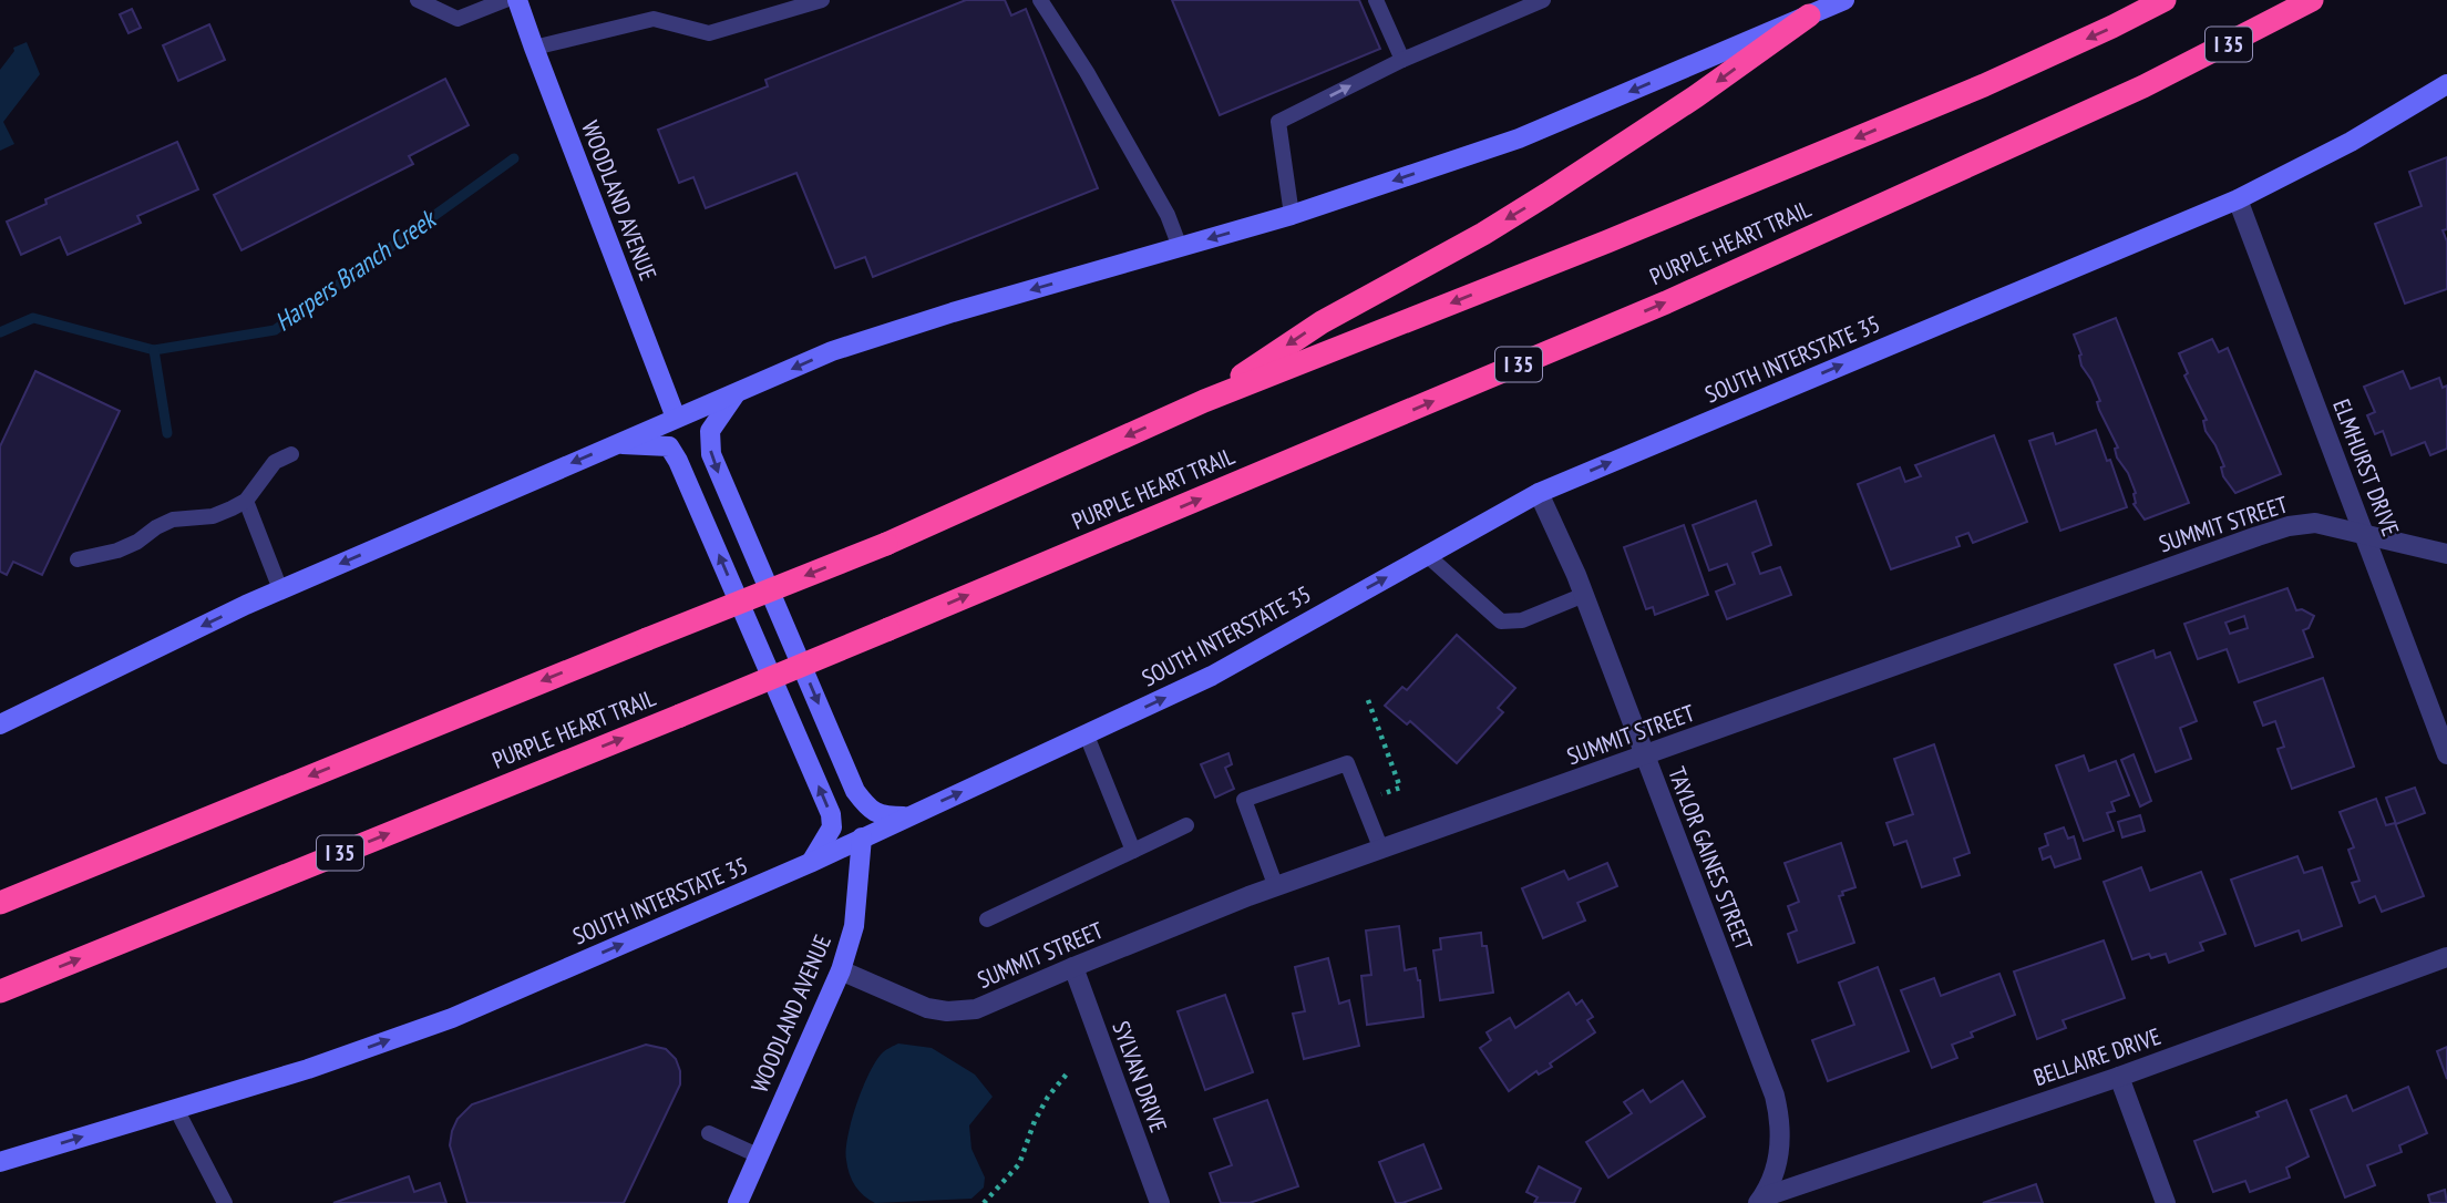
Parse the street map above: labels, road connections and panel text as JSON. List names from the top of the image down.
{
  "streets": {
    "highway": ["I 35", "PURPLE HEART TRAIL"],
    "main road": ["WOODLAND AVENUE", "SOUTH INTERSTATE 35"],
    "street": [
      "ELMHURST DRIVE",
      "SUMMIT STREET",
      "TAYLOR GAINES STREET",
      "BELLAIRE DRIVE",
      "SYLVAN DRIVE"
    ]
  },
  "crossings": [
    ["WOODLAND AVENUE", "SOUTH INTERSTATE 35"],
    ["WOODLAND AVENUE", "SUMMIT STREET"],
    ["SOUTH INTERSTATE 35", "ELMHURST DRIVE"],
    ["SOUTH INTERSTATE 35", "TAYLOR GAINES STREET"],
    ["ELMHURST DRIVE", "SUMMIT STREET"],
    ["SUMMIT STREET", "TAYLOR GAINES STREET"],
    ["SUMMIT STREET", "SYLVAN DRIVE"],
    ["TAYLOR GAINES STREET", "BELLAIRE DRIVE"]
  ],
  "one_way": ["SOUTH INTERSTATE 35"],
  "water": ["Harpers Branch Creek"]
}
